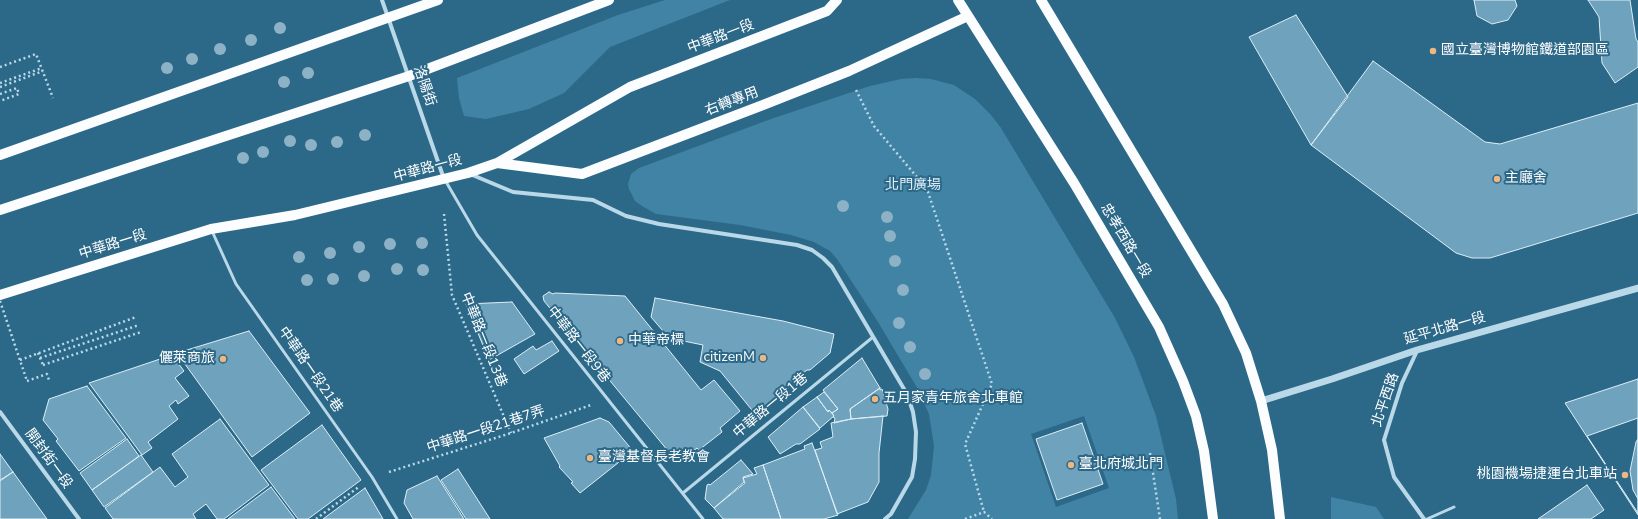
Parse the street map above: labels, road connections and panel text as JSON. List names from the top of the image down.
{
  "streets": {
    "main road": ["中華路一段", "右轉專用", "忠孝西路一段"],
    "street": [
      "洛陽街",
      "延平北路一段",
      "北平西路",
      "開封街一段"
    ],
    "lane": ["中華路一段9巷", "中華路一段21巷", "中華路一段1巷"],
    "path": ["中華路一段13巷", "中華路一段21巷7弄"]
  },
  "crossings": [
    ["中華路一段", "洛陽街"],
    ["中華路一段", "右轉專用"],
    ["中華路一段", "中華路一段9巷"],
    ["中華路一段", "中華路一段21巷"],
    ["洛陽街", "中華路一段9巷"],
    ["右轉專用", "忠孝西路一段"],
    ["延平北路一段", "北平西路"],
    ["中華路一段13巷", "中華路一段21巷7弄"],
    ["中華路一段9巷", "中華路一段1巷"],
    ["中華路一段9巷", "中華路一段21巷7弄"],
    ["中華路一段21巷", "中華路一段21巷7弄"]
  ],
  "parks": ["北門廣場"],
  "places": [
    "國立臺灣博物館鐵道部園區",
    "主廳舍",
    "中華帝標",
    "citizenM",
    "儷萊商旅",
    "五月家青年旅舍北車館",
    "臺灣基督長老教會",
    "臺北府城北門",
    "桃園機場捷運台北車站"
  ]
}
